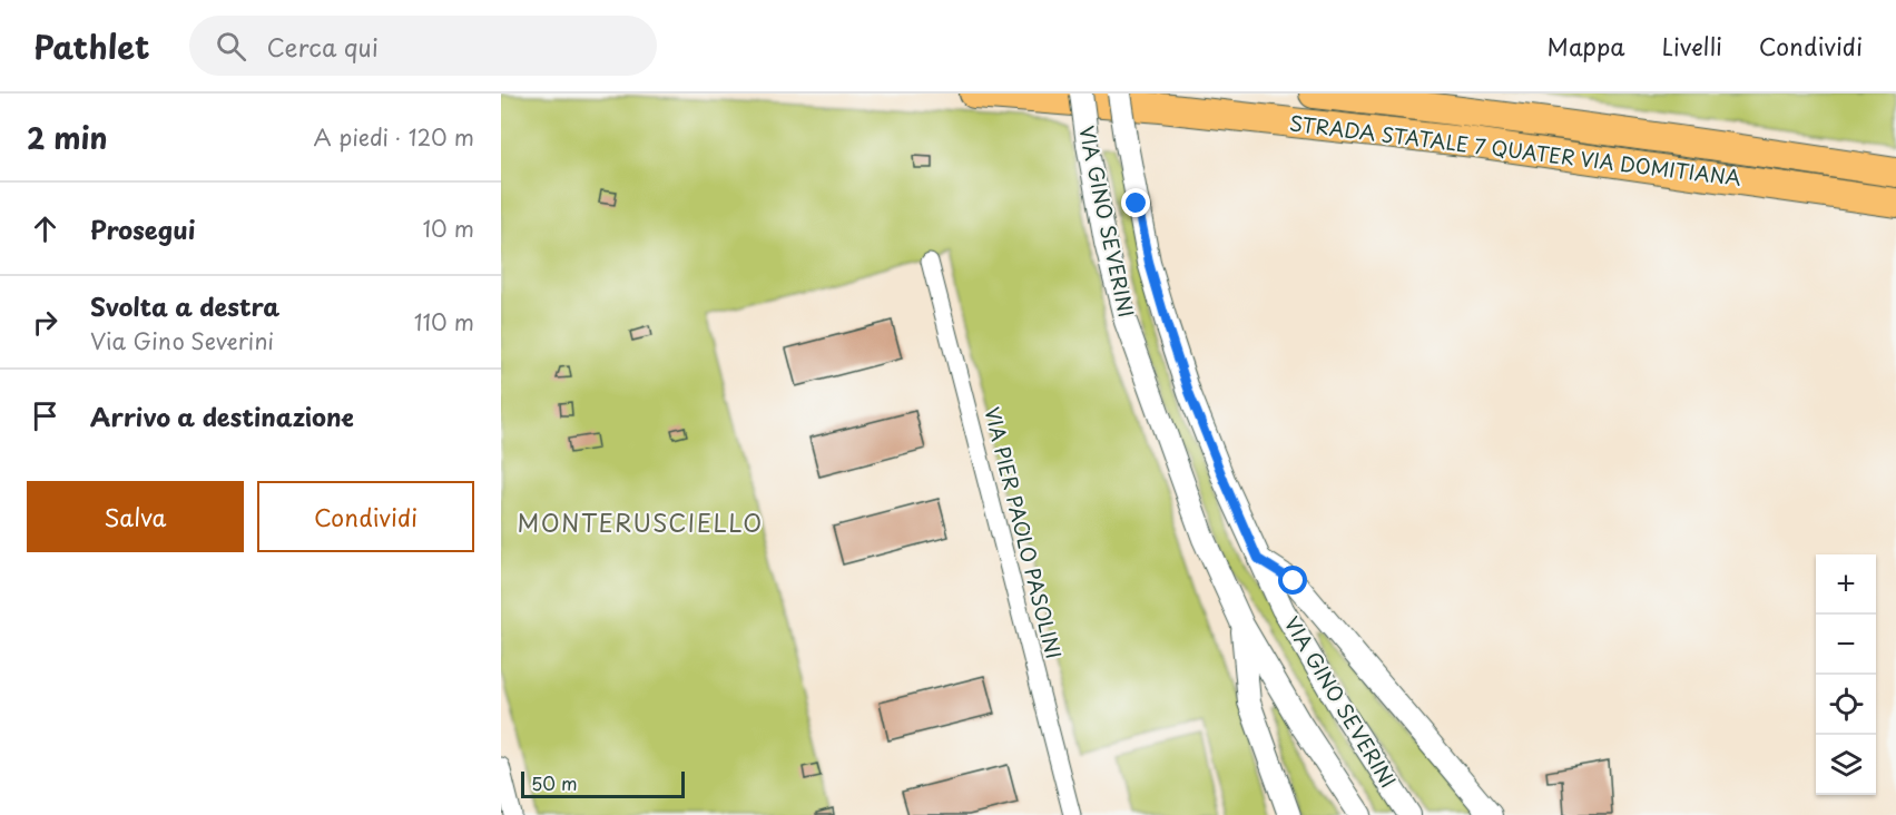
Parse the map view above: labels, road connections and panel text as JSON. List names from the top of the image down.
{
  "streets": {
    "highway": ["STRADA STATALE 7 QUATER VIA DOMITIANA"],
    "street": ["VIA GINO SEVERINI", "VIA PIER PAOLO PASOLINI"]
  },
  "districts": ["MONTERUSCIELLO"],
  "scale_bar": "50 m",
  "page": {
    "header": "Pathlet",
    "search": "Cerca qui",
    "nav": ["Mappa", "Livelli", "Condividi"],
    "heading": ["2 min", "A piedi · 120 m"],
    "list": [
      ["Prosegui", "10 m"],
      ["Svolta a destra", "Via Gino Severini", "110 m"],
      "Arrivo a destinazione"
    ],
    "buttons": ["Salva", "Condividi"],
    "map_buttons": ["+", "−"],
    "scale": "50 m"
  }
}
